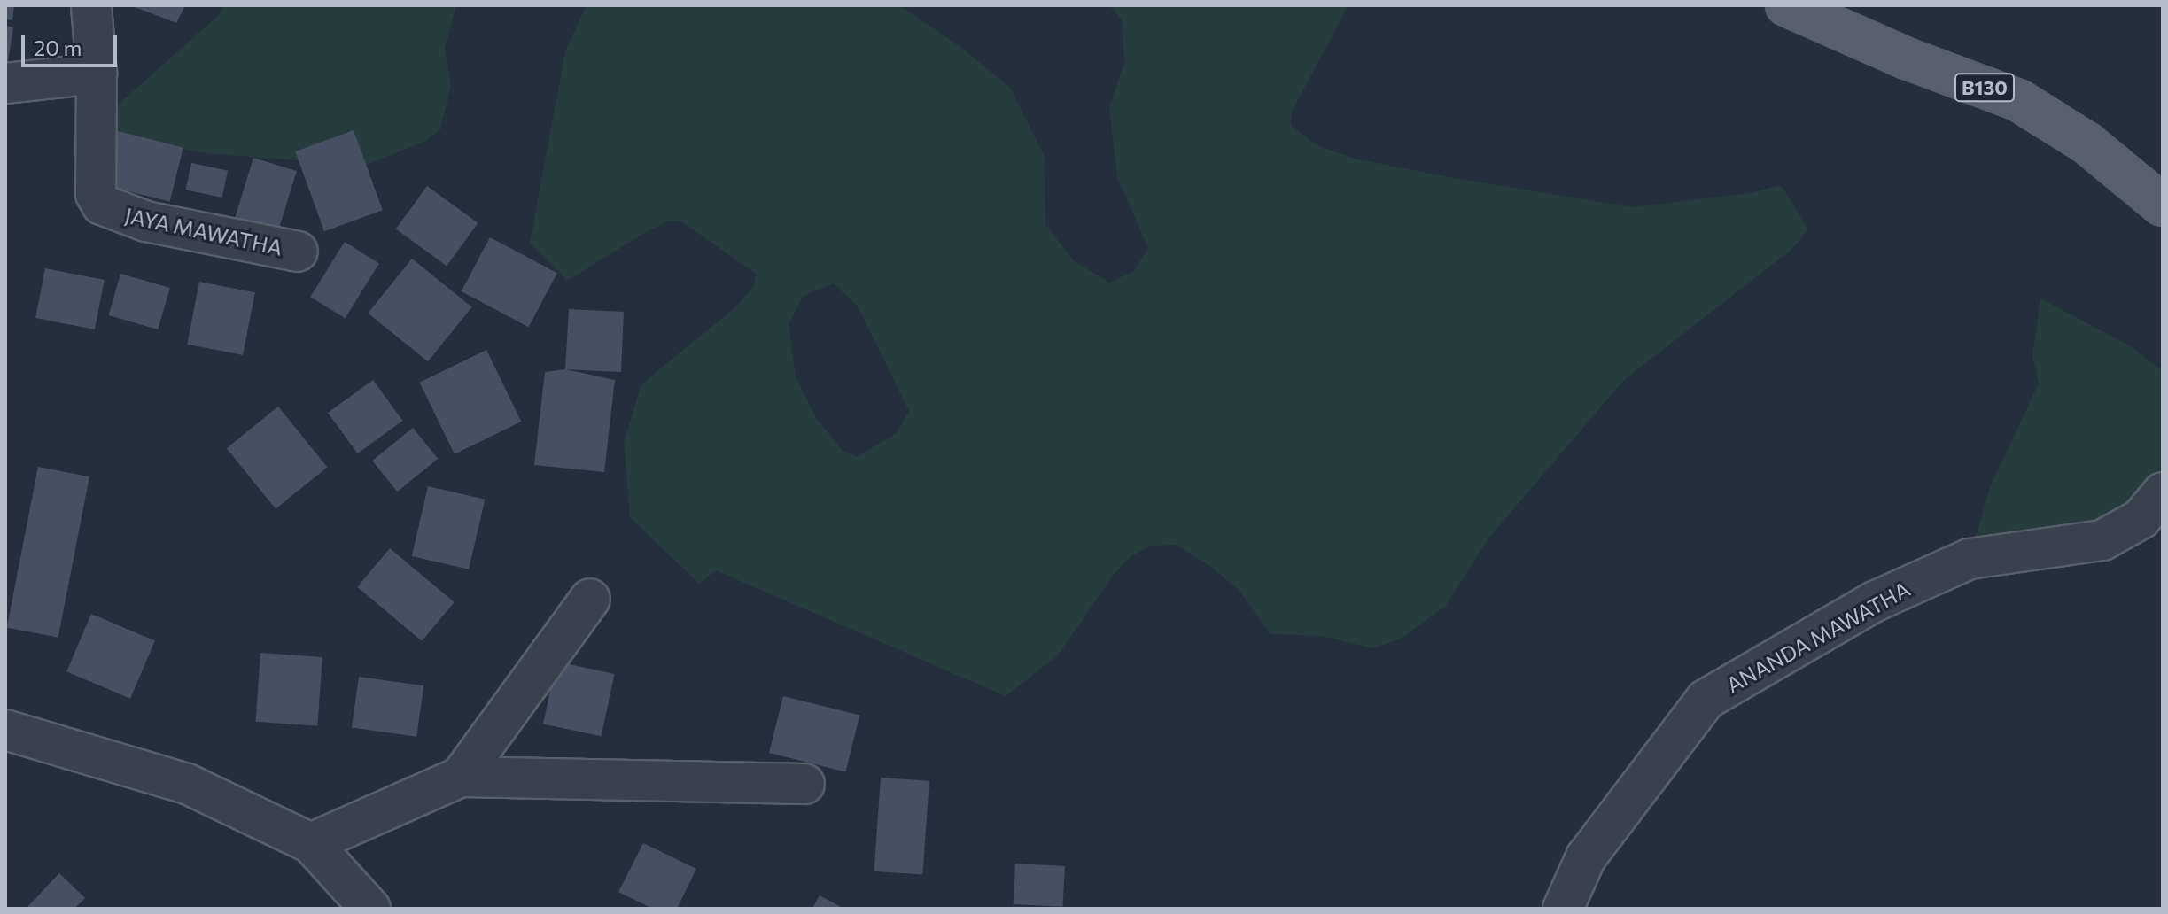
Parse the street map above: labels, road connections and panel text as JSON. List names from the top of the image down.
{
  "streets": {
    "main road": ["B130"],
    "street": ["JAYA MAWATHA", "ANANDA MAWATHA"]
  },
  "scale_bar": "20 m"
}
